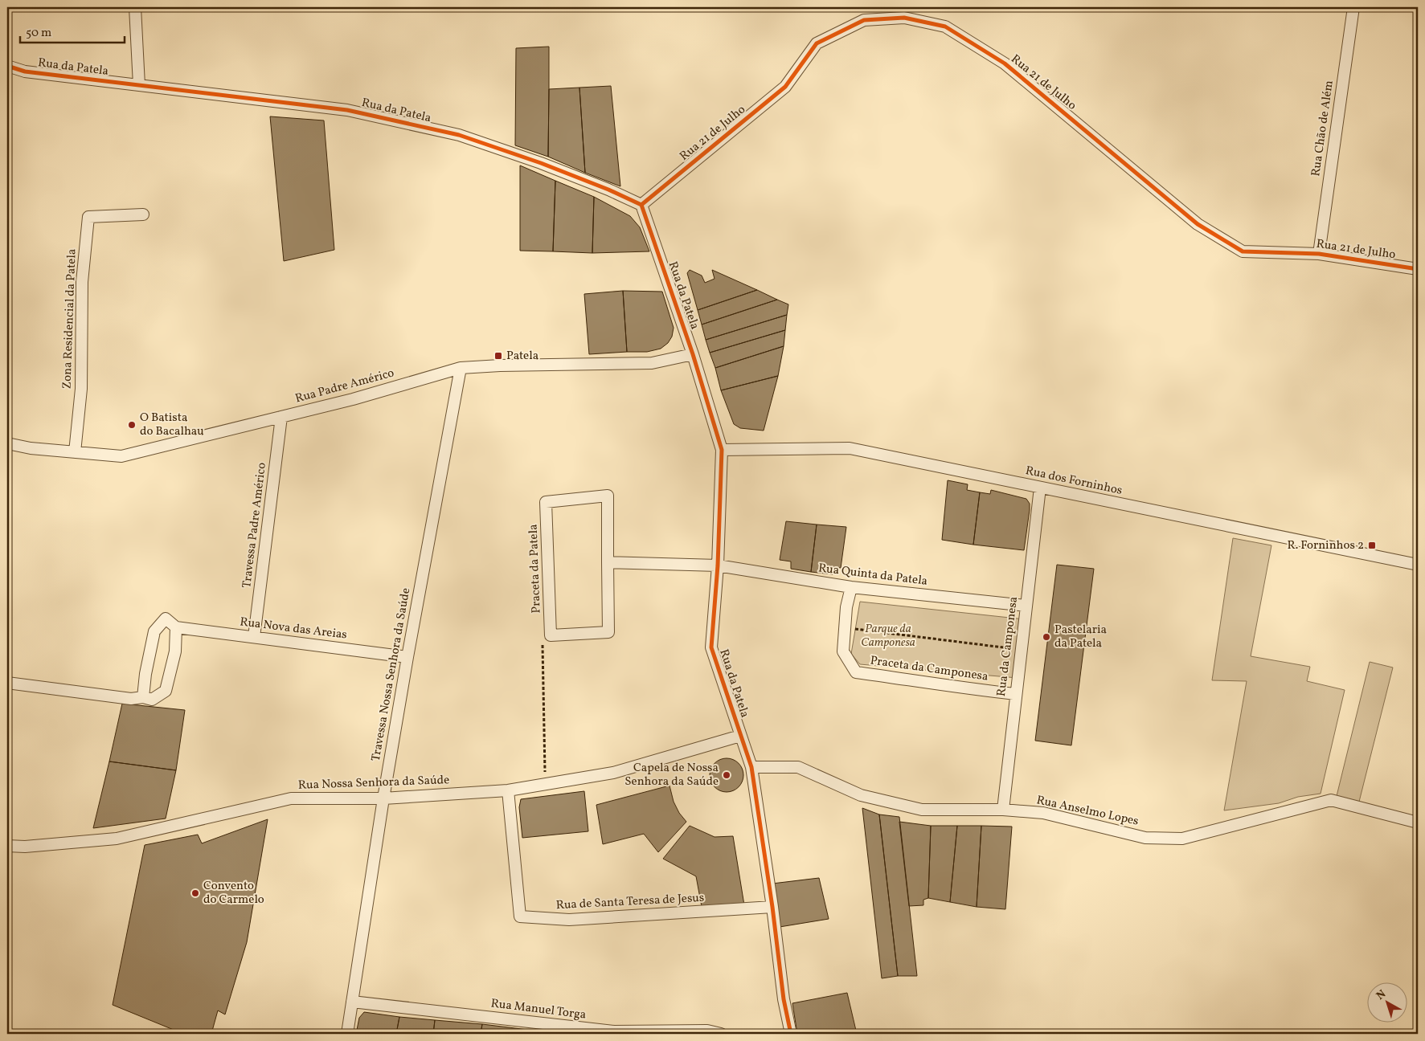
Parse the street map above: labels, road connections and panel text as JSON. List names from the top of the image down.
{
  "streets": {
    "street": [
      "Rua da Patela",
      "Rua 21 de Julho",
      "Rua Chão de Além",
      "Zona Residencial da Patela",
      "Rua Padre Américo",
      "Rua dos Forninhos",
      "Travessa Padre Américo",
      "Praceta da Patela",
      "Rua Quinta da Patela",
      "Rua Nova das Areias",
      "Rua da Camponesa",
      "Praceta da Camponesa",
      "Travessa Nossa Senhora da Saúde",
      "Rua Nossa Senhora da Saúde",
      "Rua Anselmo Lopes",
      "Rua de Santa Teresa de Jesus",
      "Rua Manuel Torga"
    ]
  },
  "crossings": [
    ["Rua da Patela", "Rua 21 de Julho"],
    ["Rua da Patela", "Rua Padre Américo"],
    ["Rua da Patela", "Rua dos Forninhos"],
    ["Rua da Patela", "Rua Quinta da Patela"],
    ["Rua da Patela", "Rua Nossa Senhora da Saúde"],
    ["Rua da Patela", "Rua Anselmo Lopes"],
    ["Rua da Patela", "Rua de Santa Teresa de Jesus"],
    ["Rua 21 de Julho", "Rua Chão de Além"],
    ["Zona Residencial da Patela", "Rua Padre Américo"],
    ["Rua Padre Américo", "Travessa Padre Américo"],
    ["Rua Padre Américo", "Travessa Nossa Senhora da Saúde"],
    ["Rua dos Forninhos", "Rua da Camponesa"],
    ["Travessa Padre Américo", "Rua Nova das Areias"],
    ["Rua Quinta da Patela", "Rua da Camponesa"],
    ["Rua Quinta da Patela", "Praceta da Camponesa"],
    ["Rua Nova das Areias", "Travessa Nossa Senhora da Saúde"],
    ["Rua da Camponesa", "Praceta da Camponesa"],
    ["Rua da Camponesa", "Rua Anselmo Lopes"],
    ["Travessa Nossa Senhora da Saúde", "Rua Nossa Senhora da Saúde"],
    ["Travessa Nossa Senhora da Saúde", "Rua Manuel Torga"],
    ["Rua Nossa Senhora da Saúde", "Rua de Santa Teresa de Jesus"]
  ],
  "parks": ["Parque da Camponesa"],
  "places": {
    "transit": ["Patela", "R. Forninhos 2"],
    "other": [
      "O Batista do Bacalhau",
      "Pastelaria da Patela",
      "Capela de Nossa Senhora da Saúde",
      "Convento do Carmelo"
    ]
  },
  "scale_bar": "50 m",
  "north": "top left"
}
